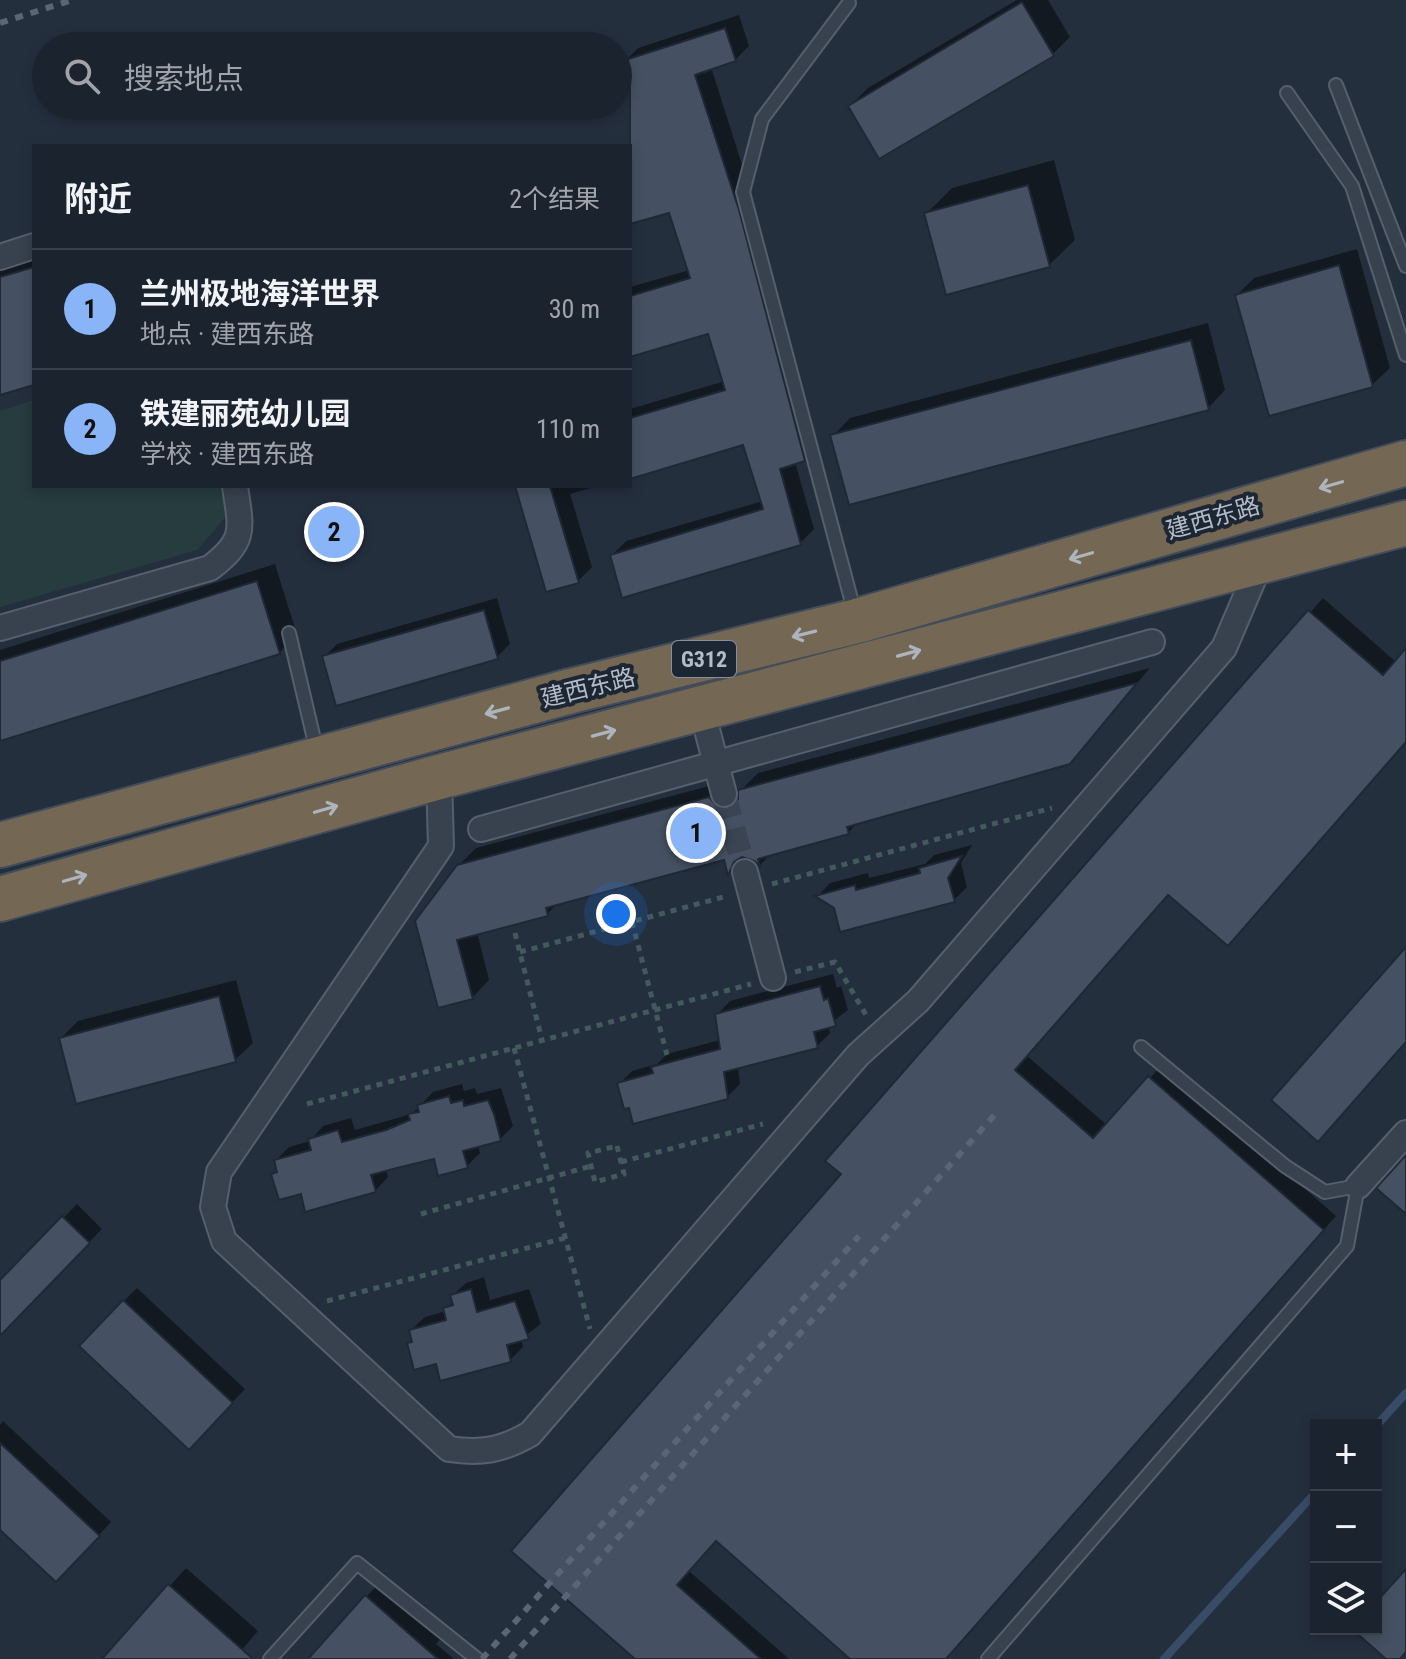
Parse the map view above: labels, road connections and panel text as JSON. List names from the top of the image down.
{
  "streets": {
    "highway": ["建西东路", "G312"]
  },
  "page": {
    "search": "搜索地点",
    "heading": ["附近", "2个结果"],
    "list": [
      {
        "mark": "1",
        "name": "兰州极地海洋世界",
        "note": "地点 · 建西东路",
        "value": "30 m"
      },
      {
        "mark": "2",
        "name": "铁建丽苑幼儿园",
        "note": "学校 · 建西东路",
        "value": "110 m"
      }
    ],
    "pins": ["2", "1"],
    "map_buttons": ["+", "−"]
  }
}
